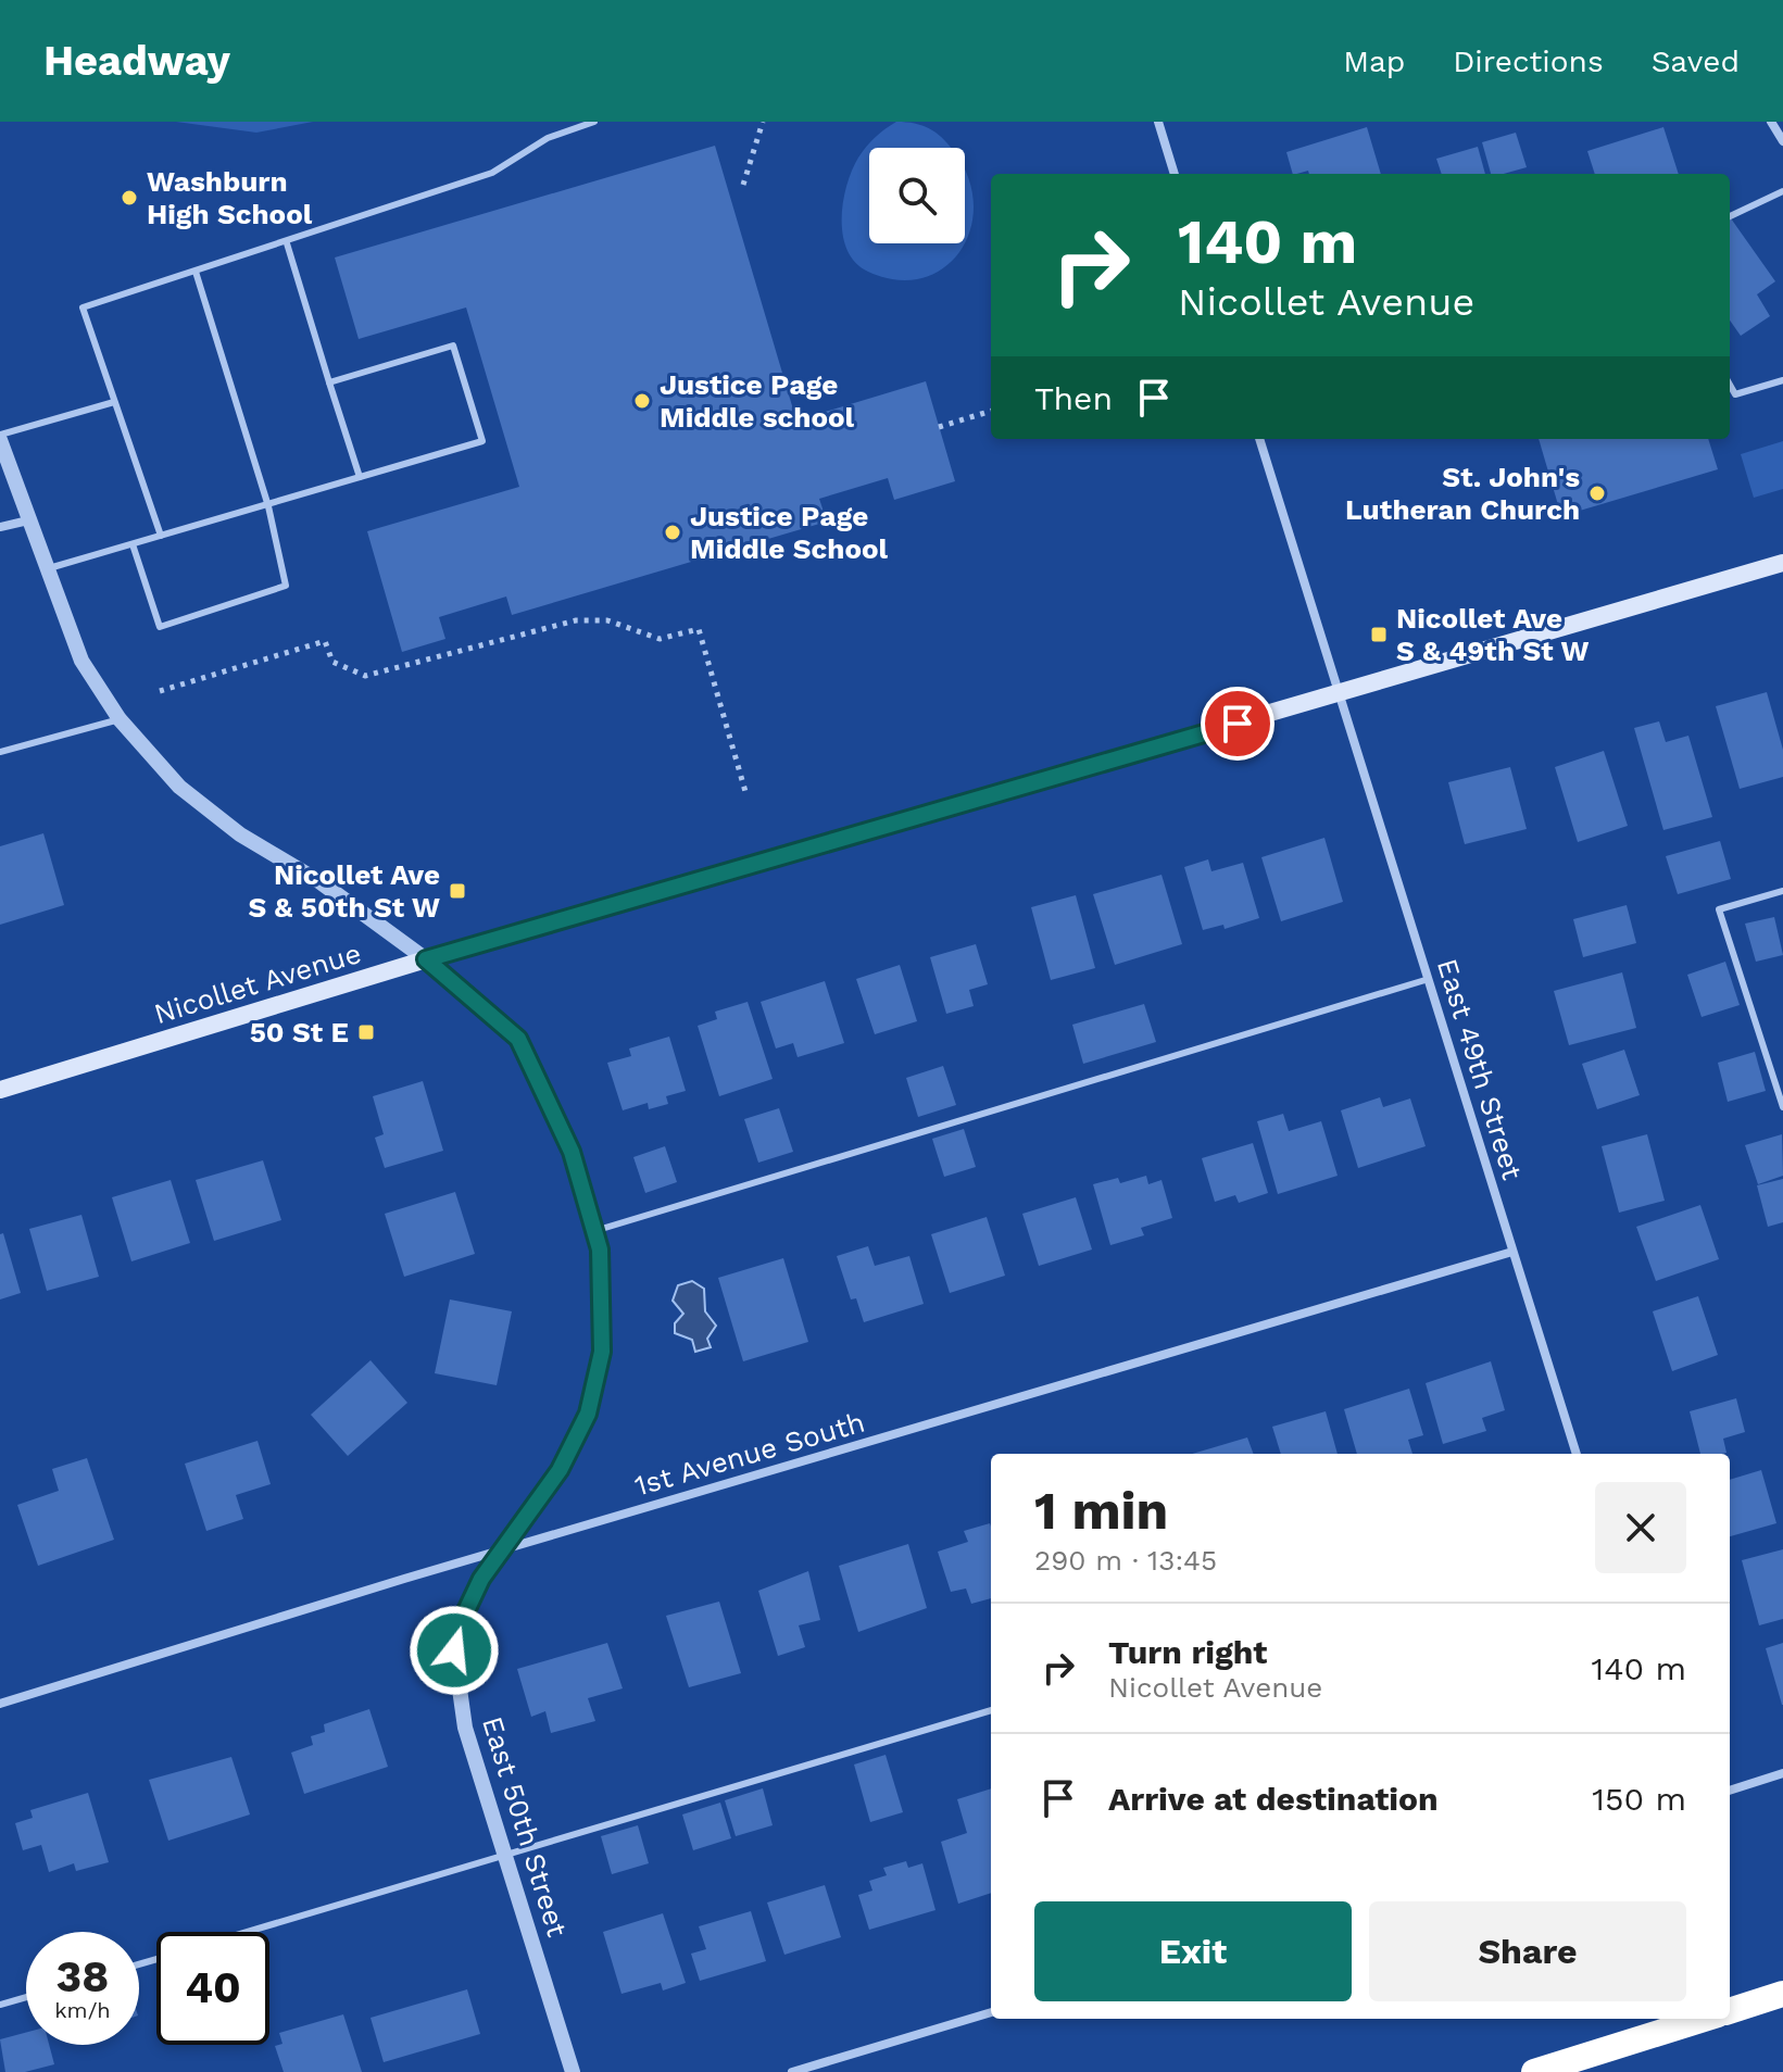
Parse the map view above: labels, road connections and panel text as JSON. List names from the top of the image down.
{
  "streets": {
    "main road": ["Nicollet Avenue"],
    "street": ["East 49th Street", "1st Avenue South", "East 50th Street"]
  },
  "crossings": [
    ["Nicollet Avenue", "East 49th Street"],
    ["Nicollet Avenue", "East 50th Street"],
    ["East 49th Street", "1st Avenue South"],
    ["1st Avenue South", "East 50th Street"]
  ],
  "places": {
    "other": [
      "Washburn High School",
      "Justice Page Middle school",
      "St. John's Lutheran Church",
      "Justice Page Middle School"
    ],
    "transit": ["Nicollet Ave S & 49th St W", "Nicollet Ave S & 50th St W", "50 St E"]
  },
  "page": {
    "header": "Headway",
    "nav": ["Map", "Directions", "Saved"],
    "turn": ["140 m", "Nicollet Avenue"],
    "then": "Then",
    "heading": ["1 min", "290 m · 13:45"],
    "list": [
      {
        "name": "Turn right",
        "note": "Nicollet Avenue",
        "value": "140 m"
      },
      {
        "name": "Arrive at destination",
        "value": "150 m"
      }
    ],
    "buttons": ["Exit", "Share"],
    "speed": "38 km/h",
    "limit": "40"
  }
}
